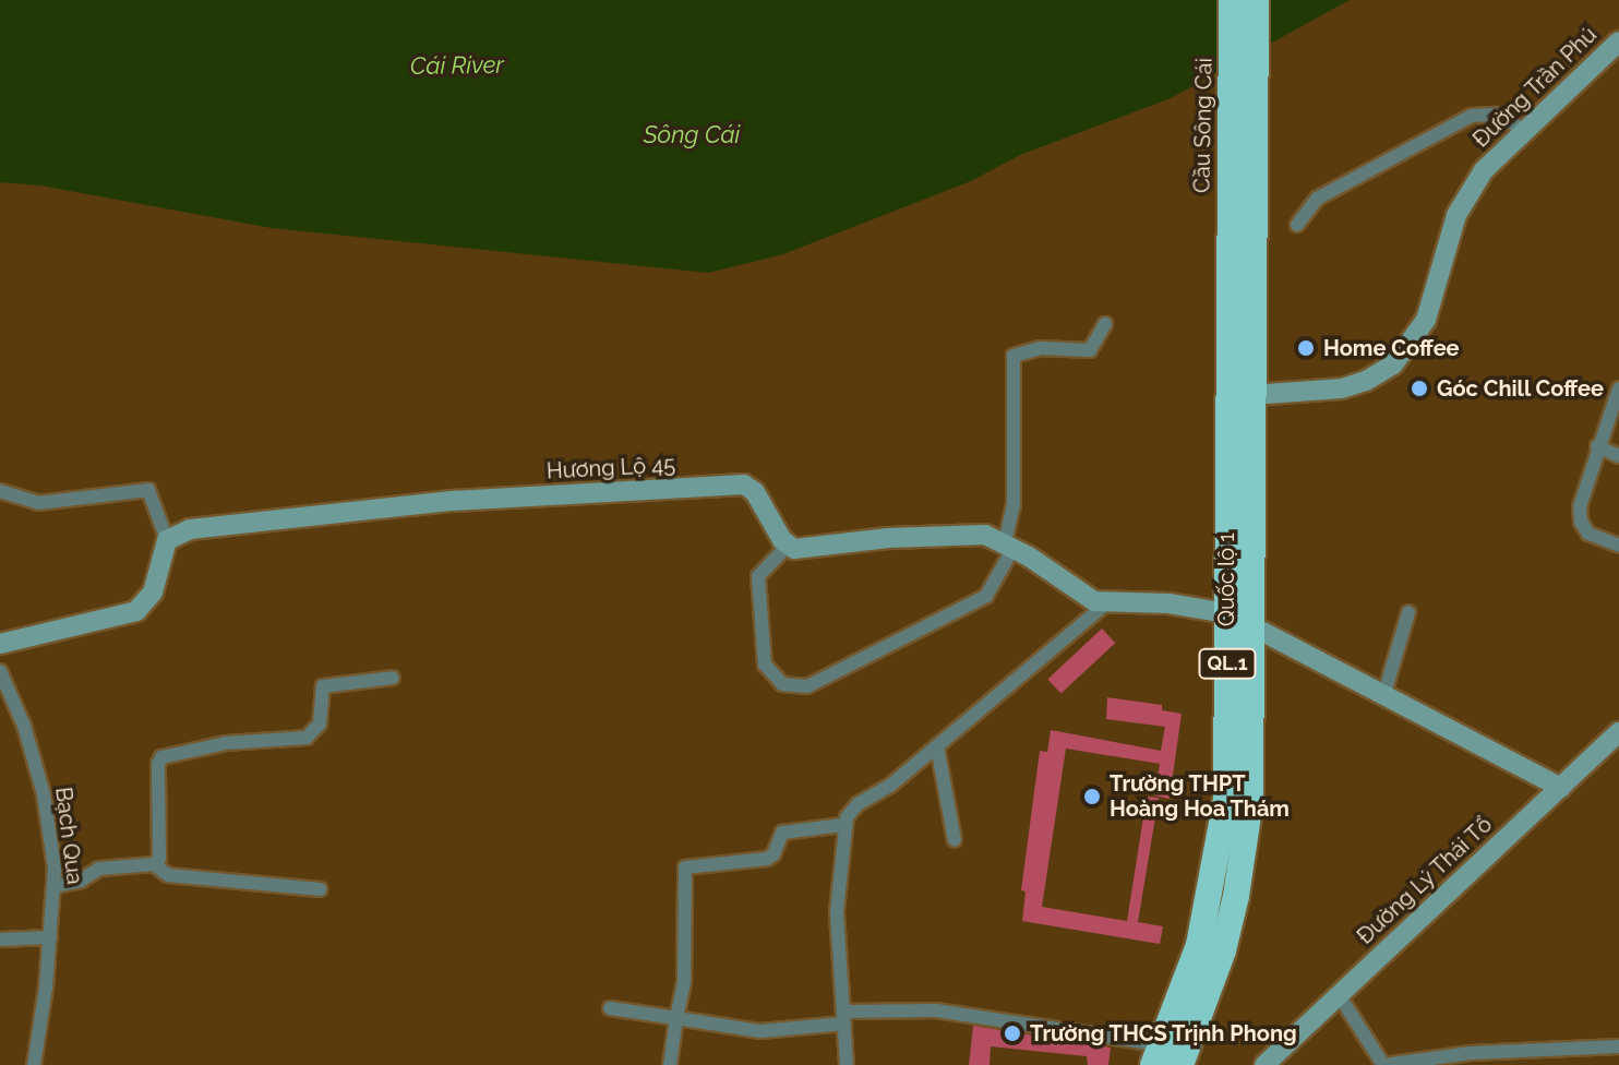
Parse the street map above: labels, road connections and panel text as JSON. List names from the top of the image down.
{
  "streets": {
    "highway": ["Cầu Sông Cái", "Quốc lộ 1", "QL.1"],
    "street": [
      "Đường Trần Phú",
      "Hương Lộ 45",
      "Bạch Qua",
      "Đường Lý Thái Tổ"
    ]
  },
  "crossings": [
    ["Đường Trần Phú", "Quốc lộ 1"],
    ["Cầu Sông Cái", "Quốc lộ 1"],
    ["Cầu Sông Cái", "QL.1"],
    ["Quốc lộ 1", "QL.1"]
  ],
  "water": ["Cái River", "Sông Cái"],
  "places": [
    "Home Coffee",
    "Góc Chill Coffee",
    "Trường THPT Hoàng Hoa Thám",
    "Trường THCS Trịnh Phong"
  ]
}
